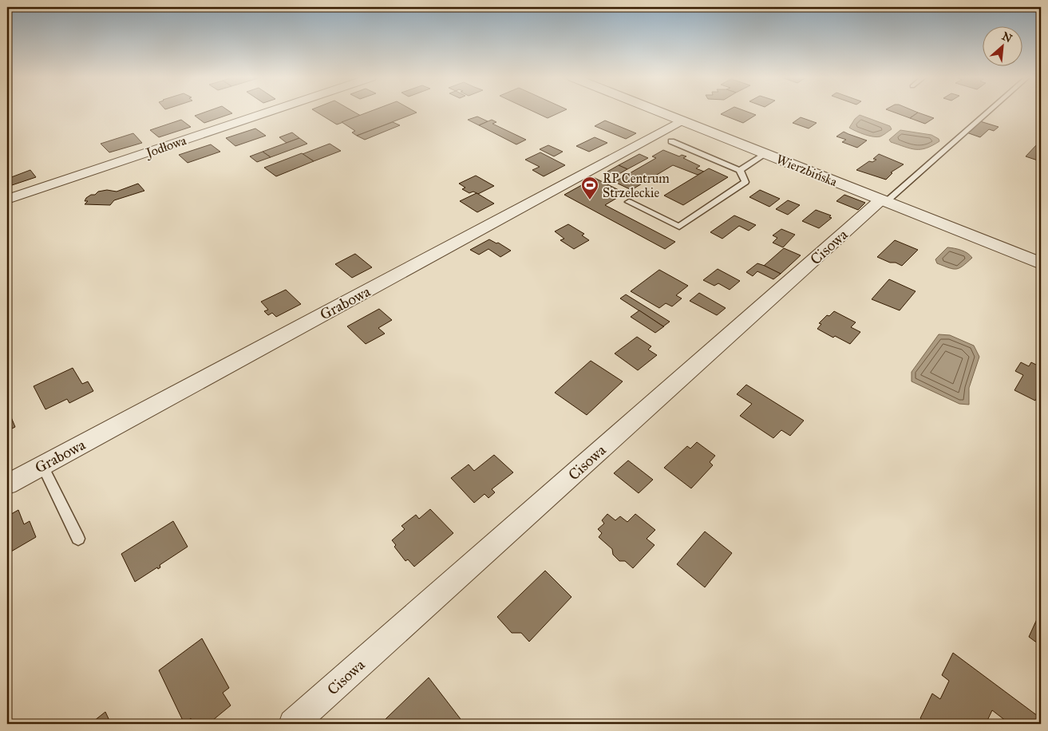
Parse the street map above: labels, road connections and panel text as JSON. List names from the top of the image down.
{
  "streets": {
    "street": [
      "Jodłowa",
      "Wierzbińska",
      "Cisowa",
      "Grabowa"
    ]
  },
  "crossings": [
    ["Wierzbińska", "Cisowa"],
    ["Wierzbińska", "Grabowa"]
  ],
  "places": {
    "sports": ["RP Centrum Strzeleckie"]
  },
  "north": "top right"
}
